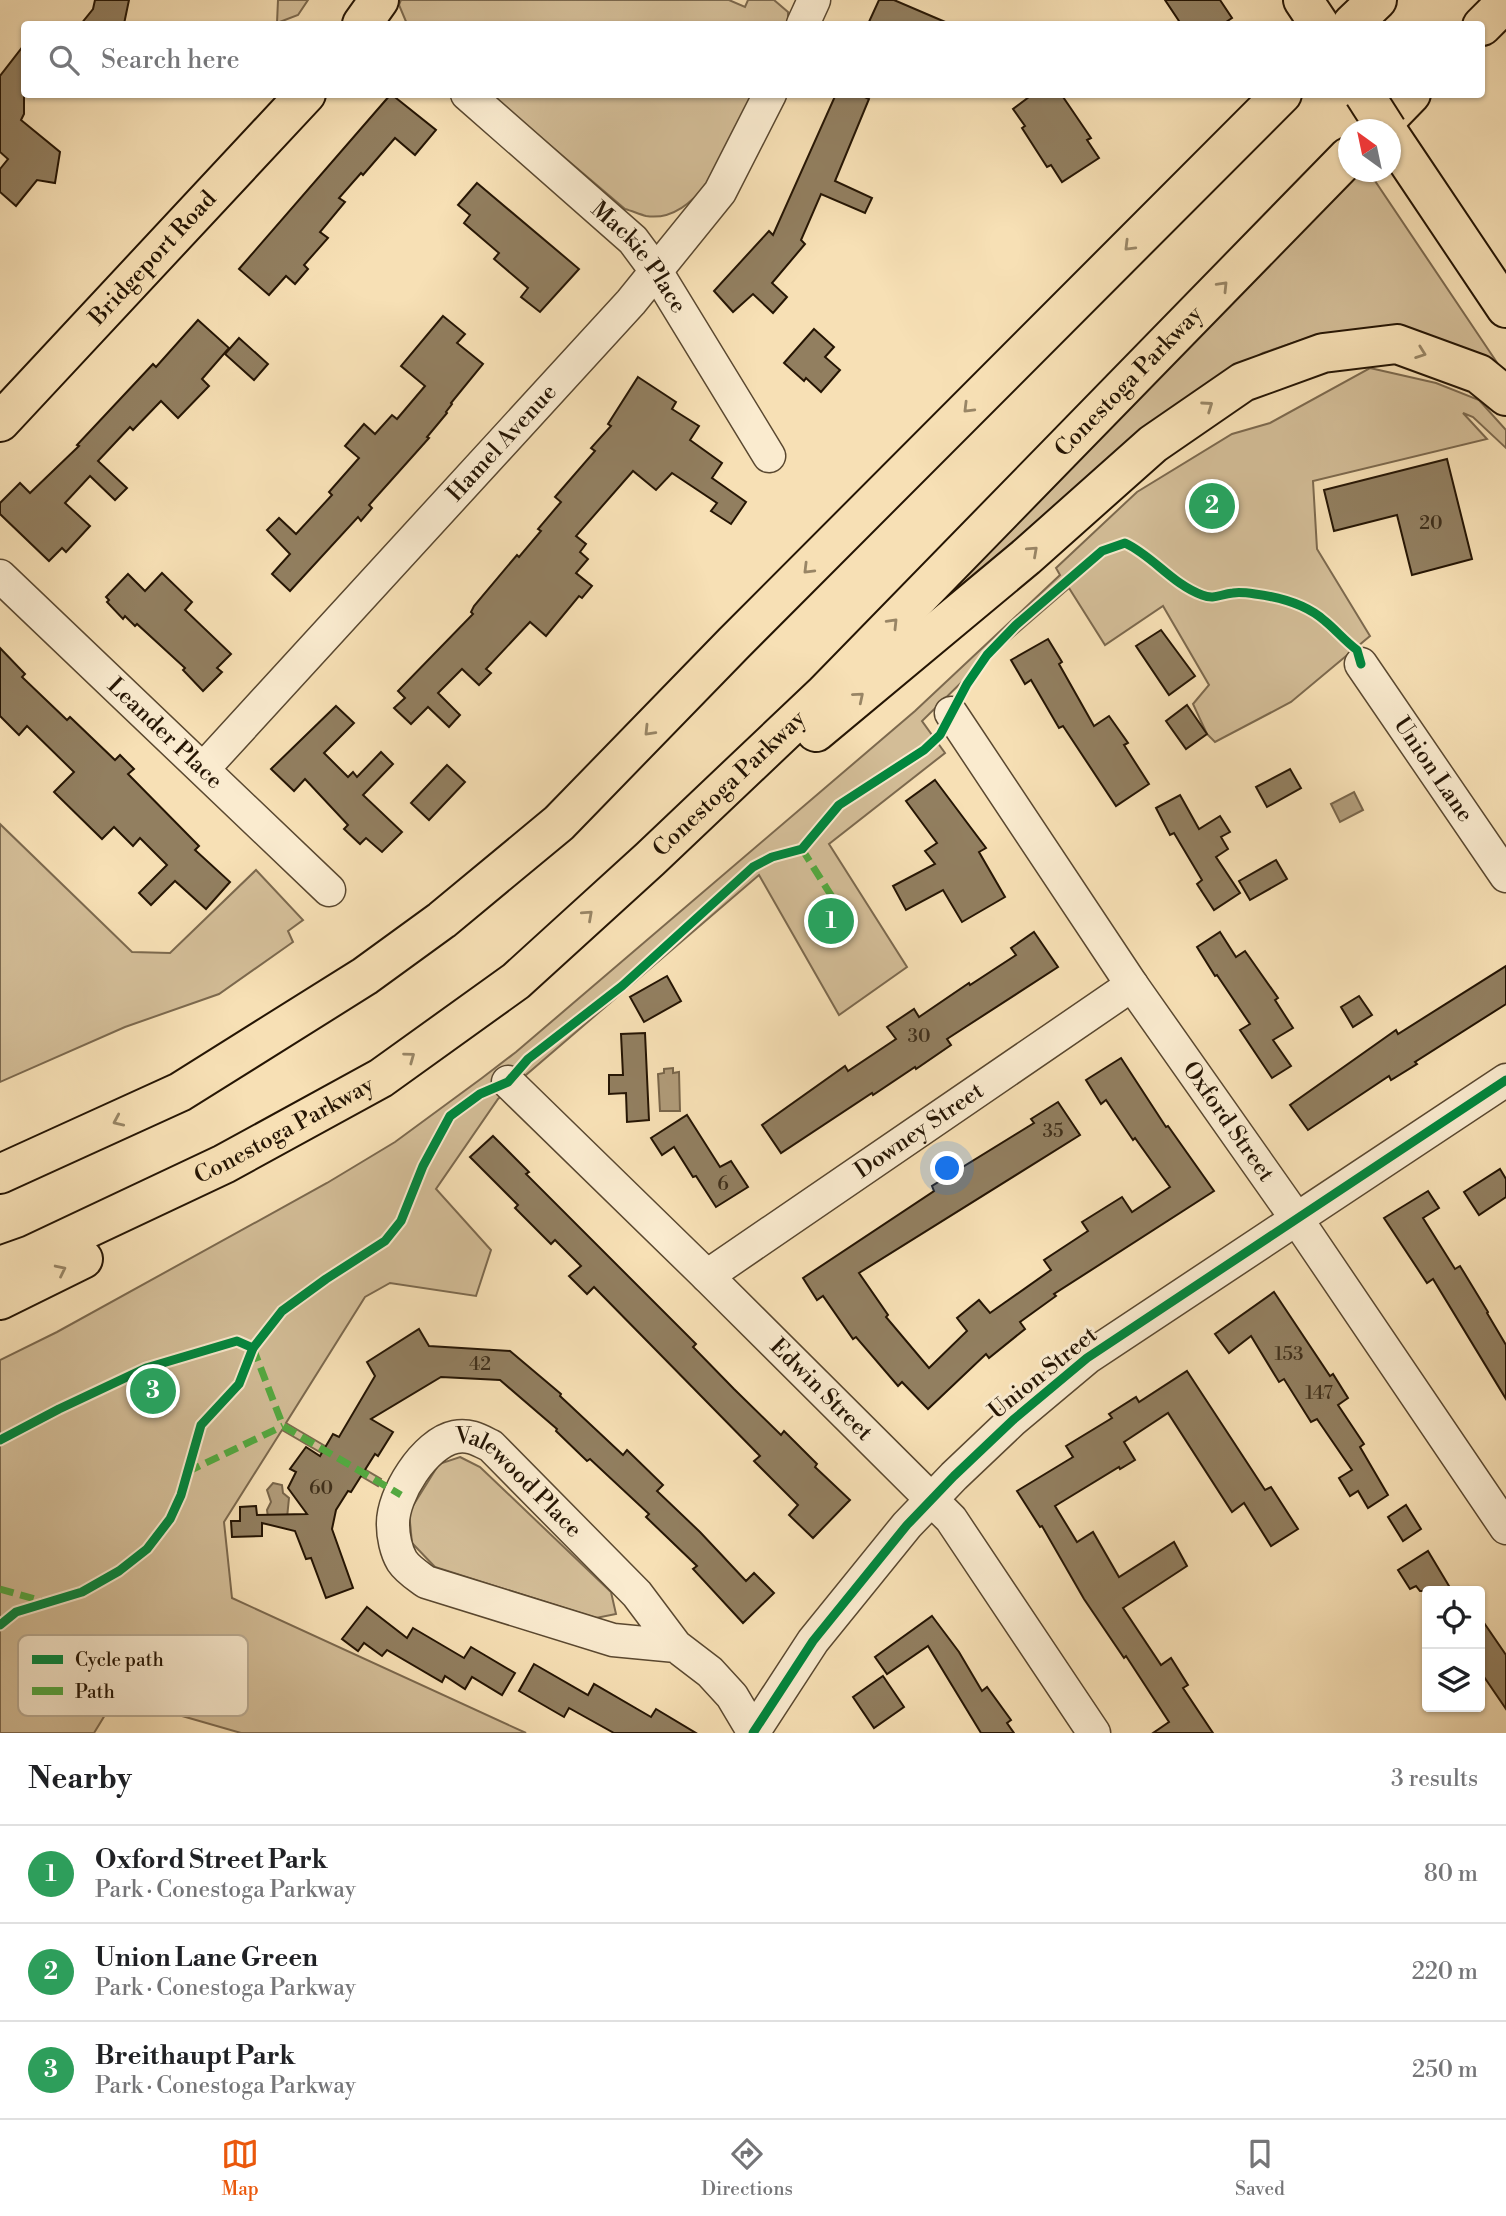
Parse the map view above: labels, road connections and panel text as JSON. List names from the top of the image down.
{
  "streets": {
    "main road": ["Bridgeport Road", "Conestoga Parkway"],
    "street": [
      "Mackie Place",
      "Hamel Avenue",
      "Leander Place",
      "Union Lane",
      "Oxford Street",
      "Downey Street",
      "Union Street",
      "Edwin Street",
      "Valewood Place"
    ]
  },
  "crossings": [
    ["Mackie Place", "Hamel Avenue"],
    ["Hamel Avenue", "Leander Place"],
    ["Oxford Street", "Downey Street"],
    ["Oxford Street", "Union Street"],
    ["Downey Street", "Edwin Street"],
    ["Union Street", "Edwin Street"],
    ["Union Street", "Valewood Place"]
  ],
  "house_numbers": [
    "20",
    "30",
    "35",
    "6",
    "153",
    "42",
    "147",
    "60"
  ],
  "legend": ["Cycle path", "Path"],
  "north": "top left",
  "page": {
    "search": "Search here",
    "pins": ["2", "1", "3"],
    "heading": ["Nearby", "3 results"],
    "list": [
      {
        "mark": "1",
        "name": "Oxford Street Park",
        "note": "Park · Conestoga Parkway",
        "value": "80 m"
      },
      {
        "mark": "2",
        "name": "Union Lane Green",
        "note": "Park · Conestoga Parkway",
        "value": "220 m"
      },
      {
        "mark": "3",
        "name": "Breithaupt Park",
        "note": "Park · Conestoga Parkway",
        "value": "250 m"
      }
    ],
    "nav": ["Map", "Directions", "Saved"]
  }
}
